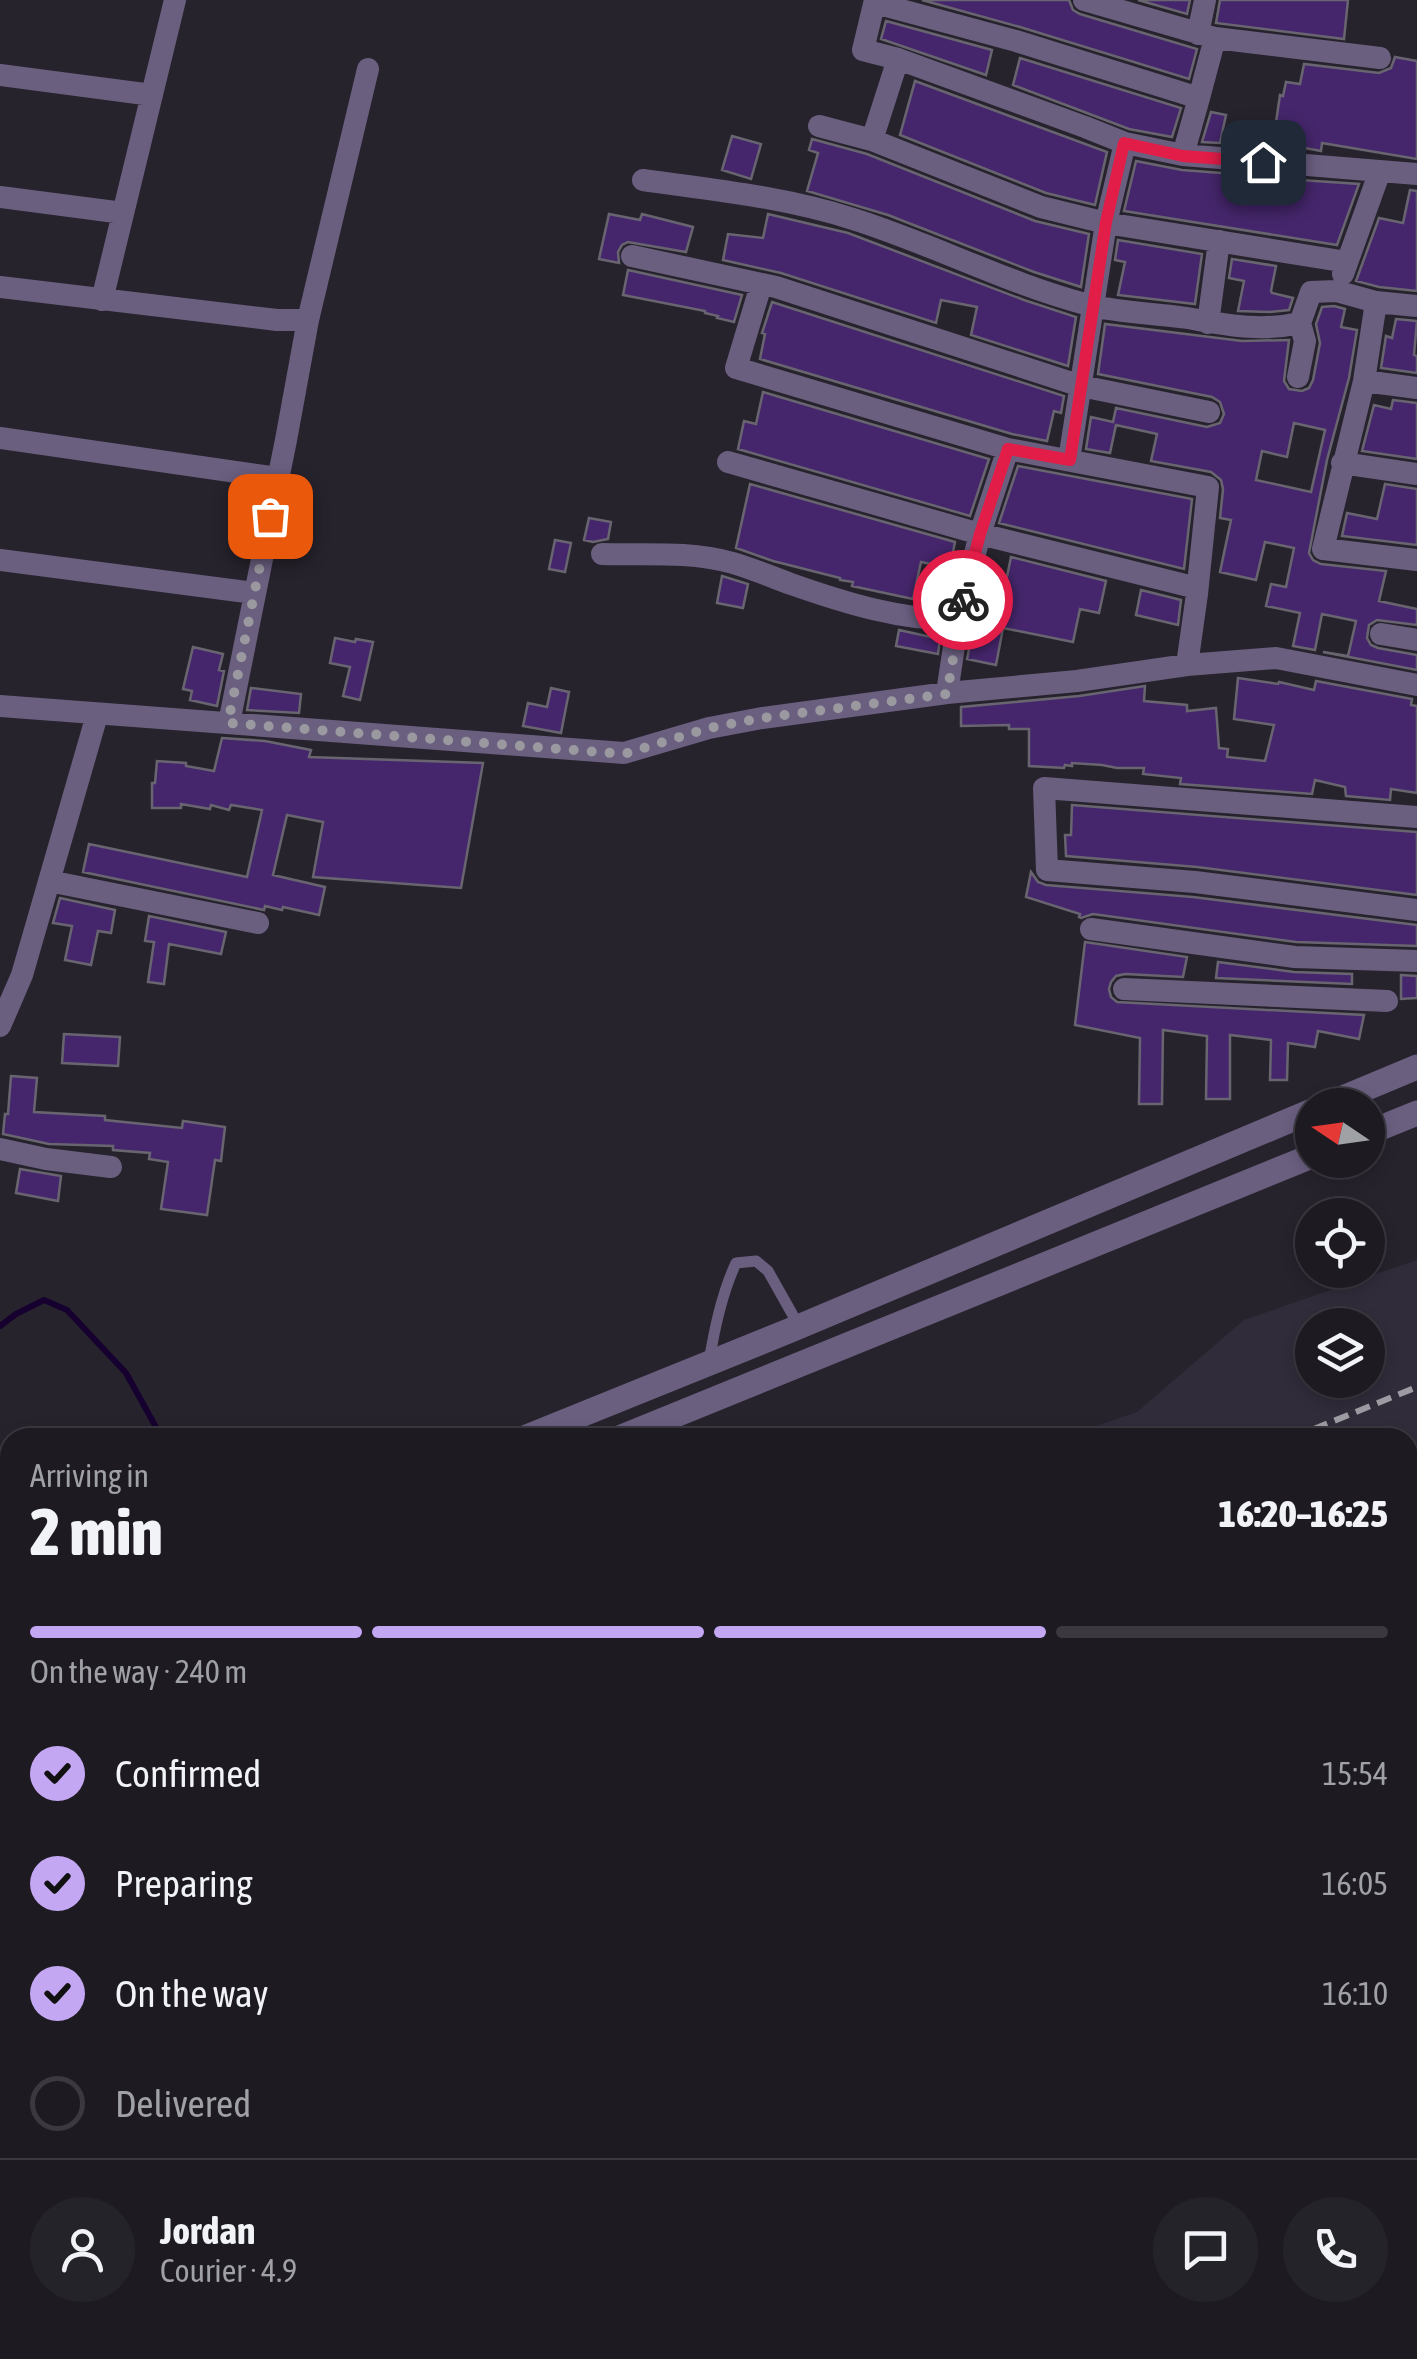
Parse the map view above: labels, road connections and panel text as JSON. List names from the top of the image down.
{
  "north": "left",
  "page": {
    "heading": ["2 min", "Arriving in", "16:20–16:25"],
    "panel": ["Jordan", "Courier · 4.9"],
    "bar": "On the way · 240 m",
    "list": [
      ["Confirmed", "15:54"],
      ["Preparing", "16:05"],
      ["On the way", "16:10"],
      "Delivered"
    ]
  }
}
